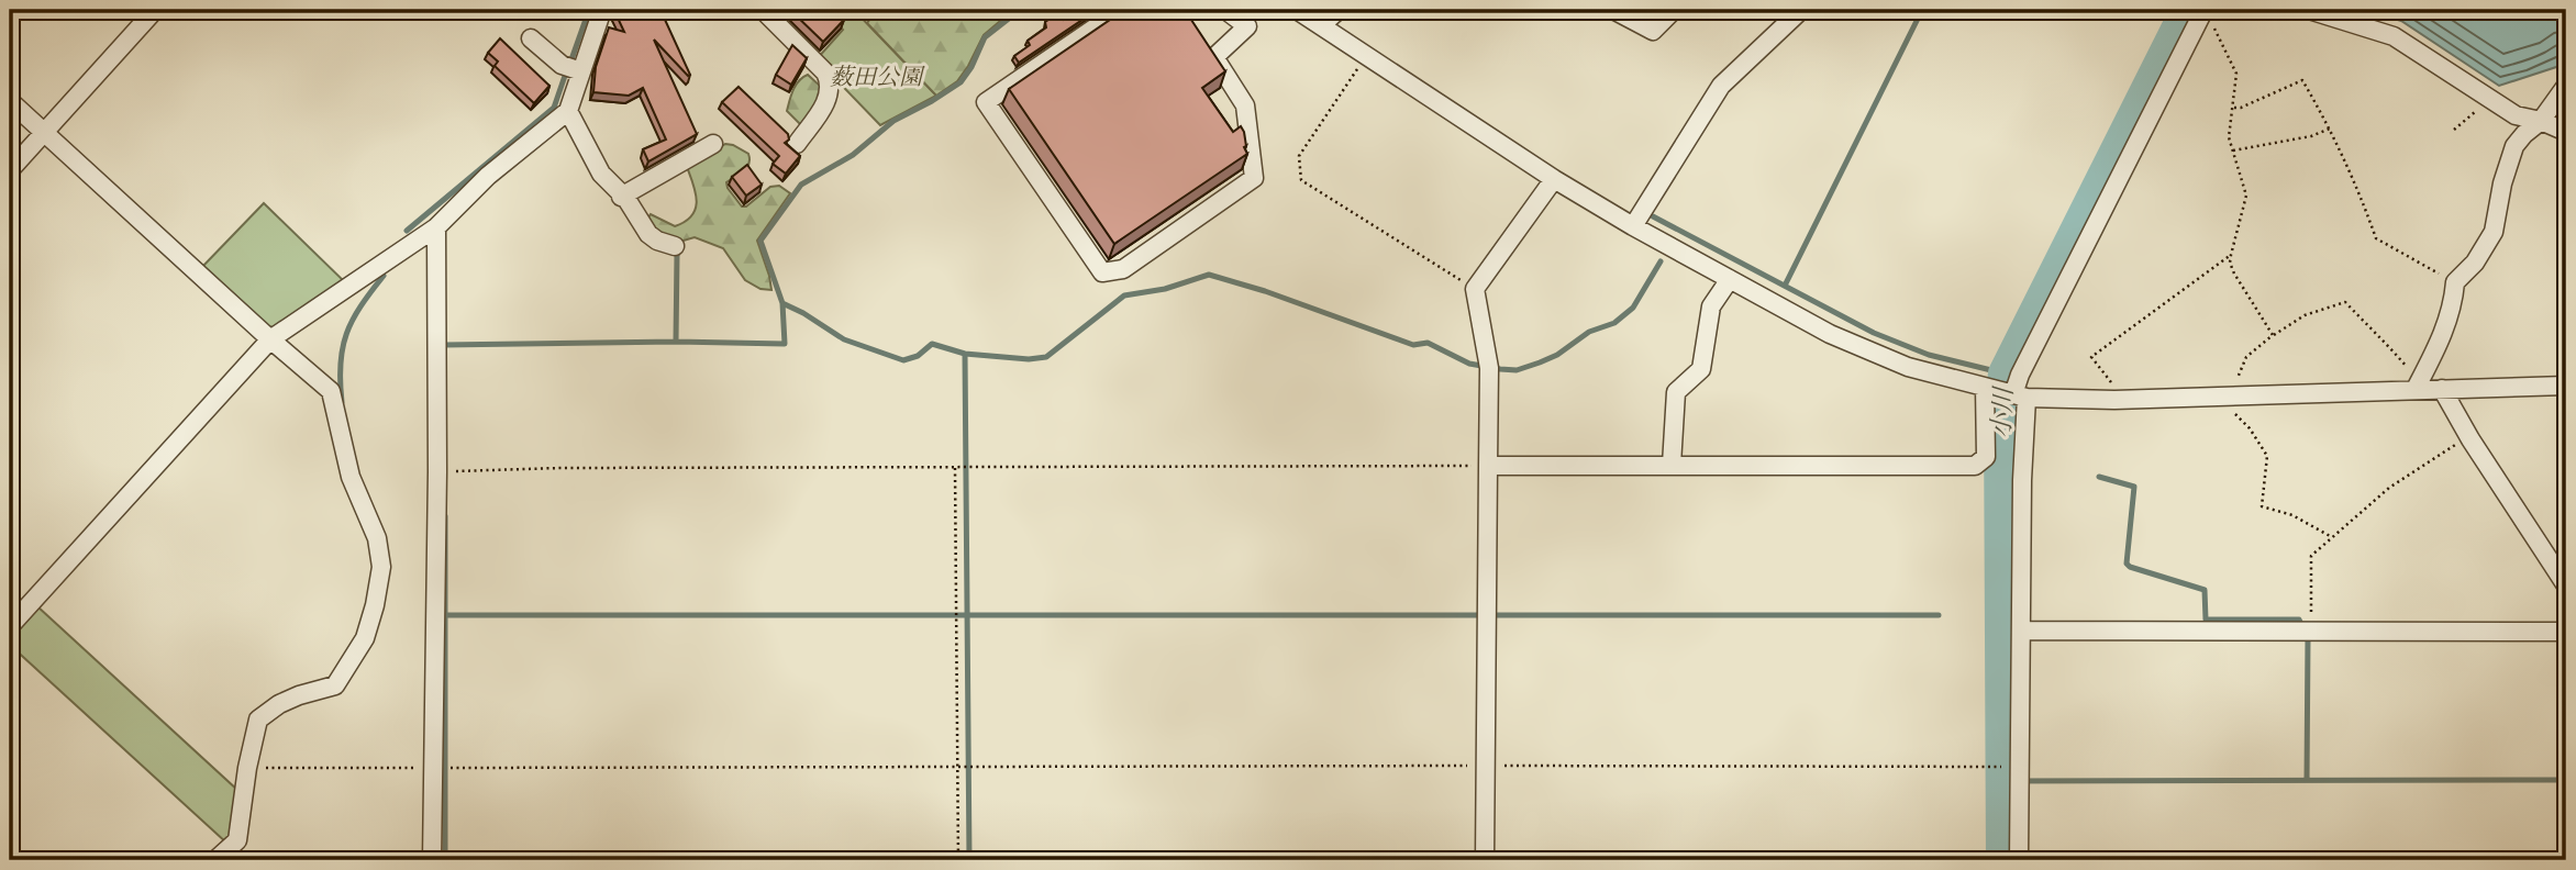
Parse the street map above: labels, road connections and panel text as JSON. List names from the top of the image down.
{
  "water": ["小川"],
  "parks": ["薮田公園"]
}
